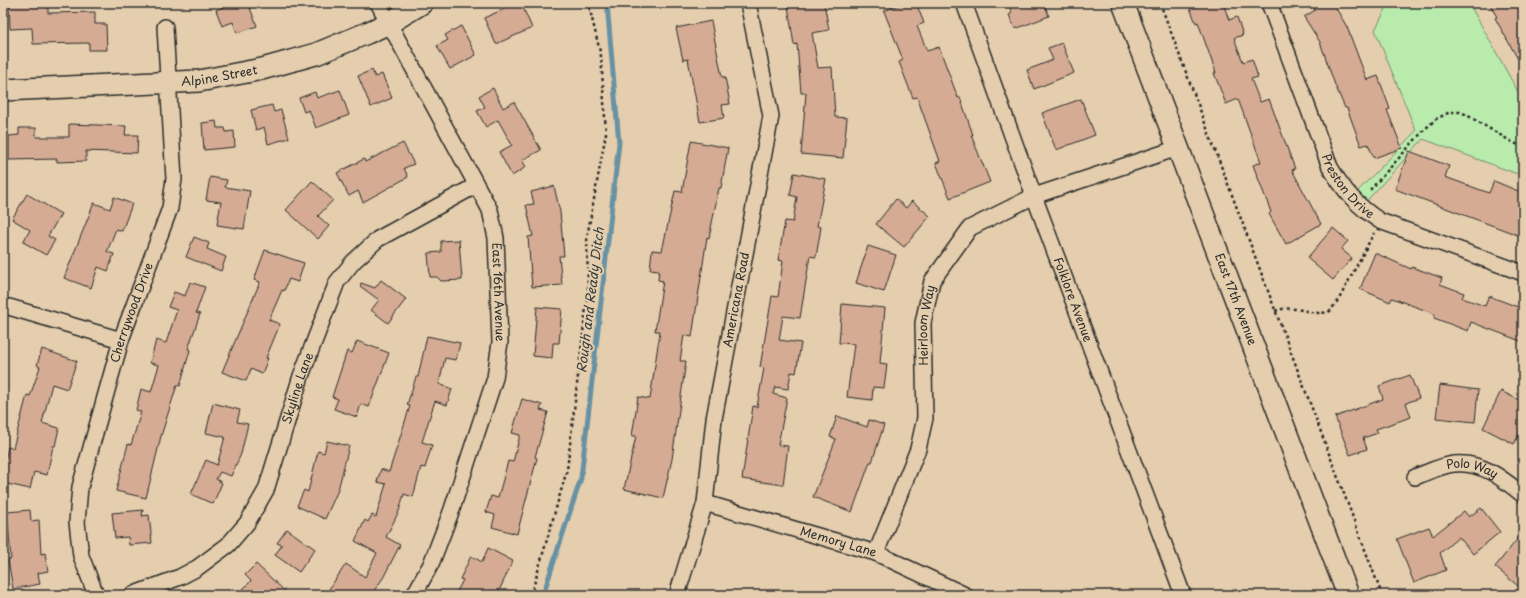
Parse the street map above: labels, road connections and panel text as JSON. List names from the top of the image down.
{
  "streets": {
    "main road": ["Alpine Street", "East 17th Avenue"],
    "street": [
      "Preston Drive",
      "East 16th Avenue",
      "Folklore Avenue",
      "Americana Road",
      "Cherrywood Drive",
      "Heirloom Way",
      "Skyline Lane",
      "Polo Way",
      "Memory Lane"
    ]
  },
  "crossings": [
    ["Alpine Street", "East 16th Avenue"],
    ["Alpine Street", "Cherrywood Drive"],
    ["East 16th Avenue", "Skyline Lane"],
    ["Folklore Avenue", "Heirloom Way"],
    ["East 17th Avenue", "Heirloom Way"],
    ["Americana Road", "Memory Lane"],
    ["Heirloom Way", "Memory Lane"]
  ],
  "water": ["Rough and Ready Ditch"]
}
